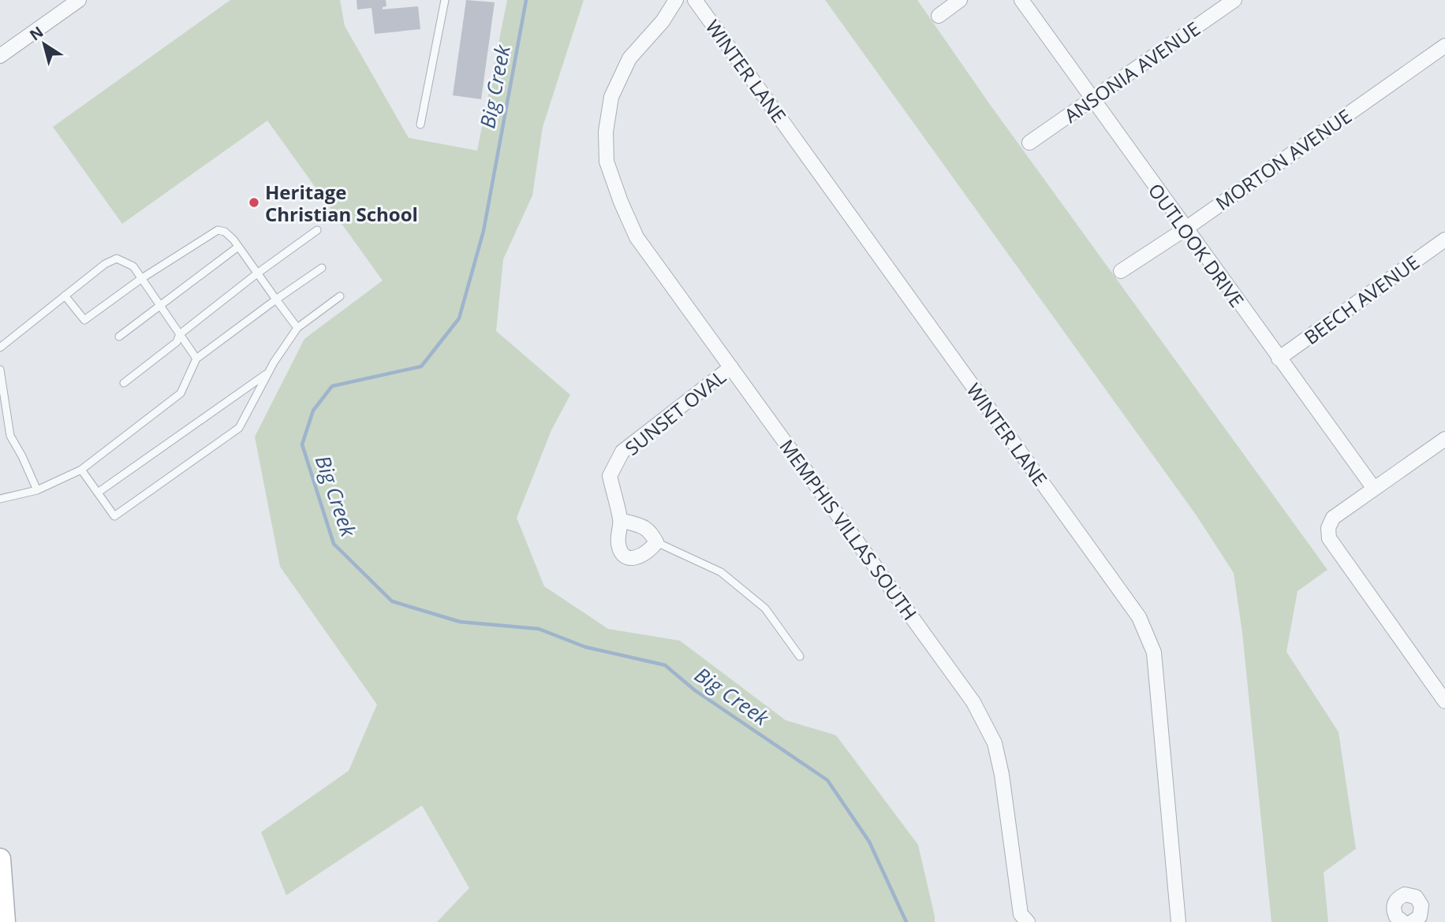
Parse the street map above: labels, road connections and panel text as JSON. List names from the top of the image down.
{
  "streets": {
    "street": [
      "WINTER LANE",
      "ANSONIA AVENUE",
      "MORTON AVENUE",
      "OUTLOOK DRIVE",
      "BEECH AVENUE",
      "SUNSET OVAL",
      "MEMPHIS VILLAS SOUTH"
    ]
  },
  "crossings": [
    ["ANSONIA AVENUE", "OUTLOOK DRIVE"],
    ["MORTON AVENUE", "OUTLOOK DRIVE"],
    ["OUTLOOK DRIVE", "BEECH AVENUE"],
    ["SUNSET OVAL", "MEMPHIS VILLAS SOUTH"]
  ],
  "water": ["Big Creek"],
  "places": ["Heritage Christian School"],
  "north": "top left"
}
